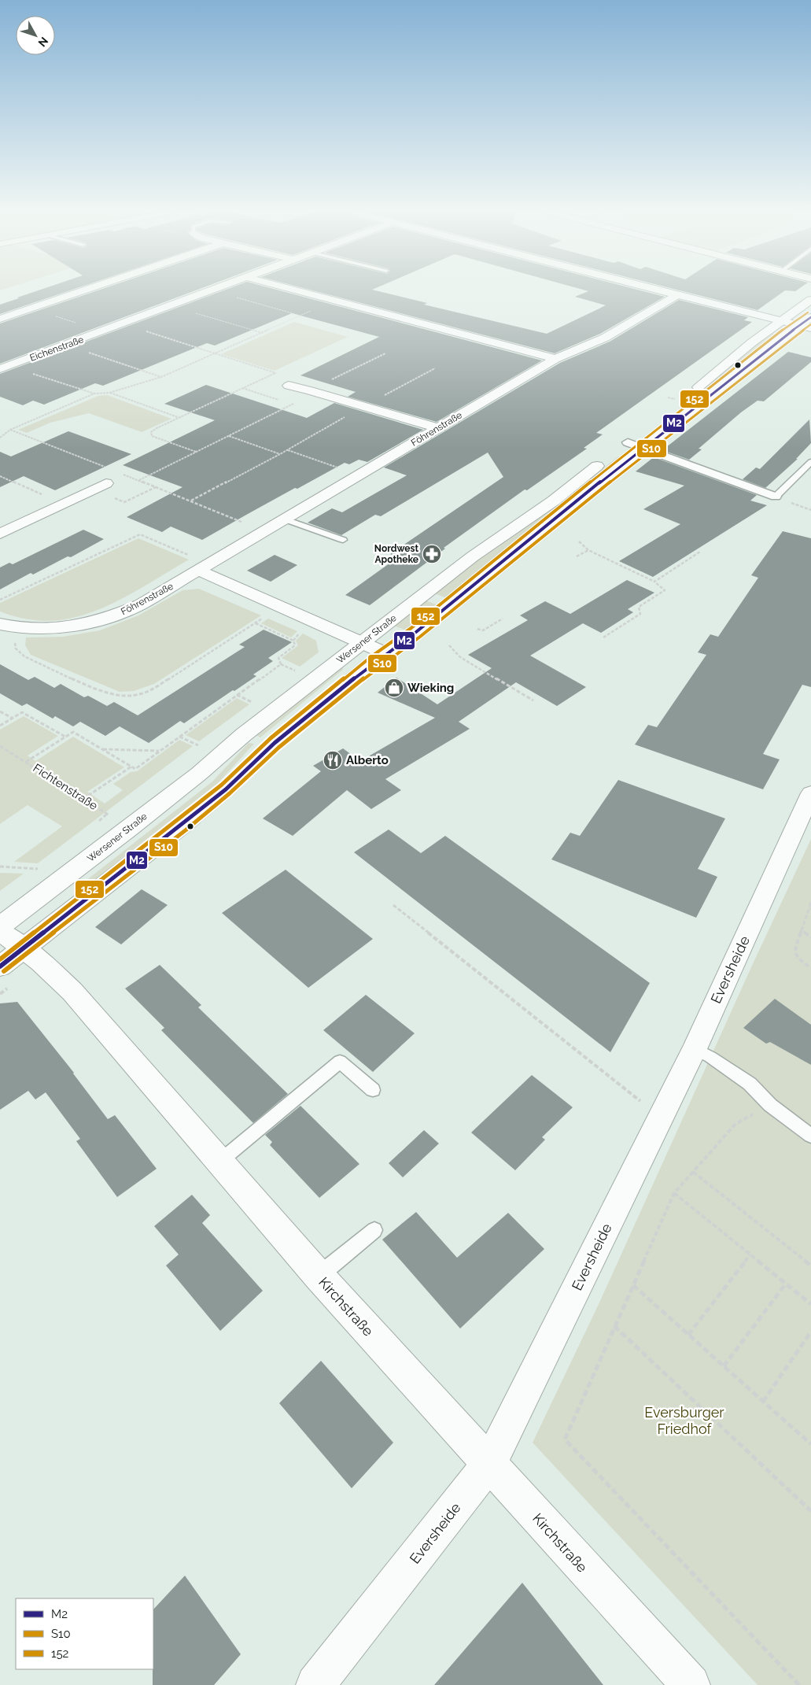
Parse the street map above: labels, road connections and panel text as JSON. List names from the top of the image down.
{
  "streets": {
    "street": [
      "Eichenstraße",
      "Föhrenstraße",
      "Wersener Straße",
      "Eversheide",
      "Kirchstraße"
    ],
    "path": ["Fichtenstraße"]
  },
  "crossings": [
    ["Wersener Straße", "Fichtenstraße"],
    ["Wersener Straße", "Kirchstraße"],
    ["Eversheide", "Kirchstraße"]
  ],
  "parks": ["Eversburger Friedhof"],
  "places": {
    "pharmacy": ["Nordwest Apotheke"],
    "shop": ["Wieking"],
    "restaurant": ["Alberto"]
  },
  "lines": ["transit line 152", "transit line M2", "transit line S10"],
  "legend": ["M2", "S10", "152"],
  "north": "bottom right"
}
